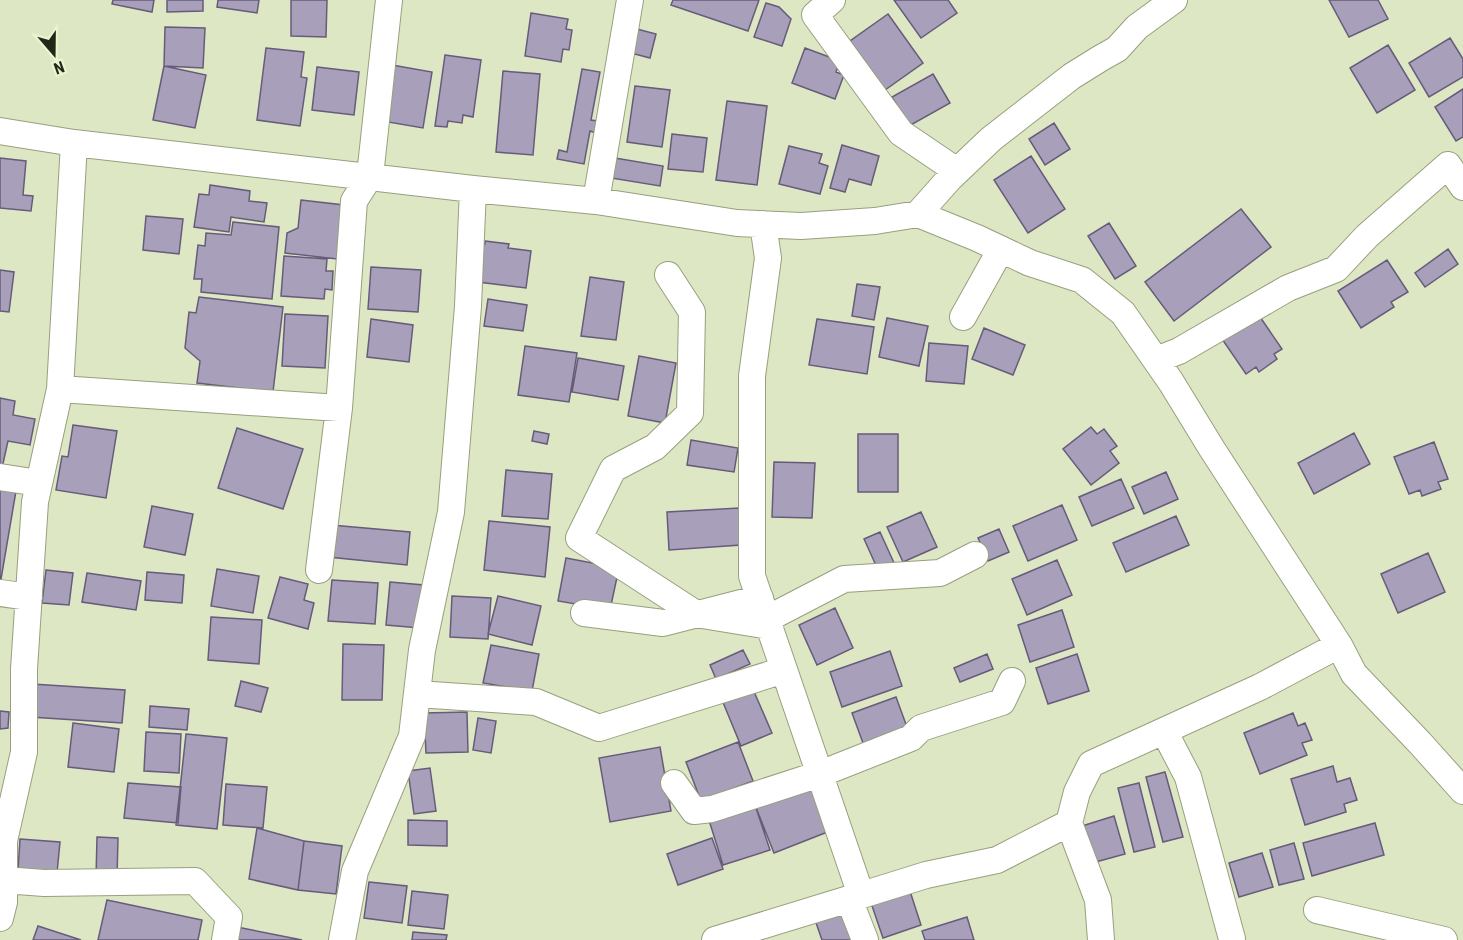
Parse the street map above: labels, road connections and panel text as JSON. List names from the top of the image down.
{
  "north": "bottom"
}
